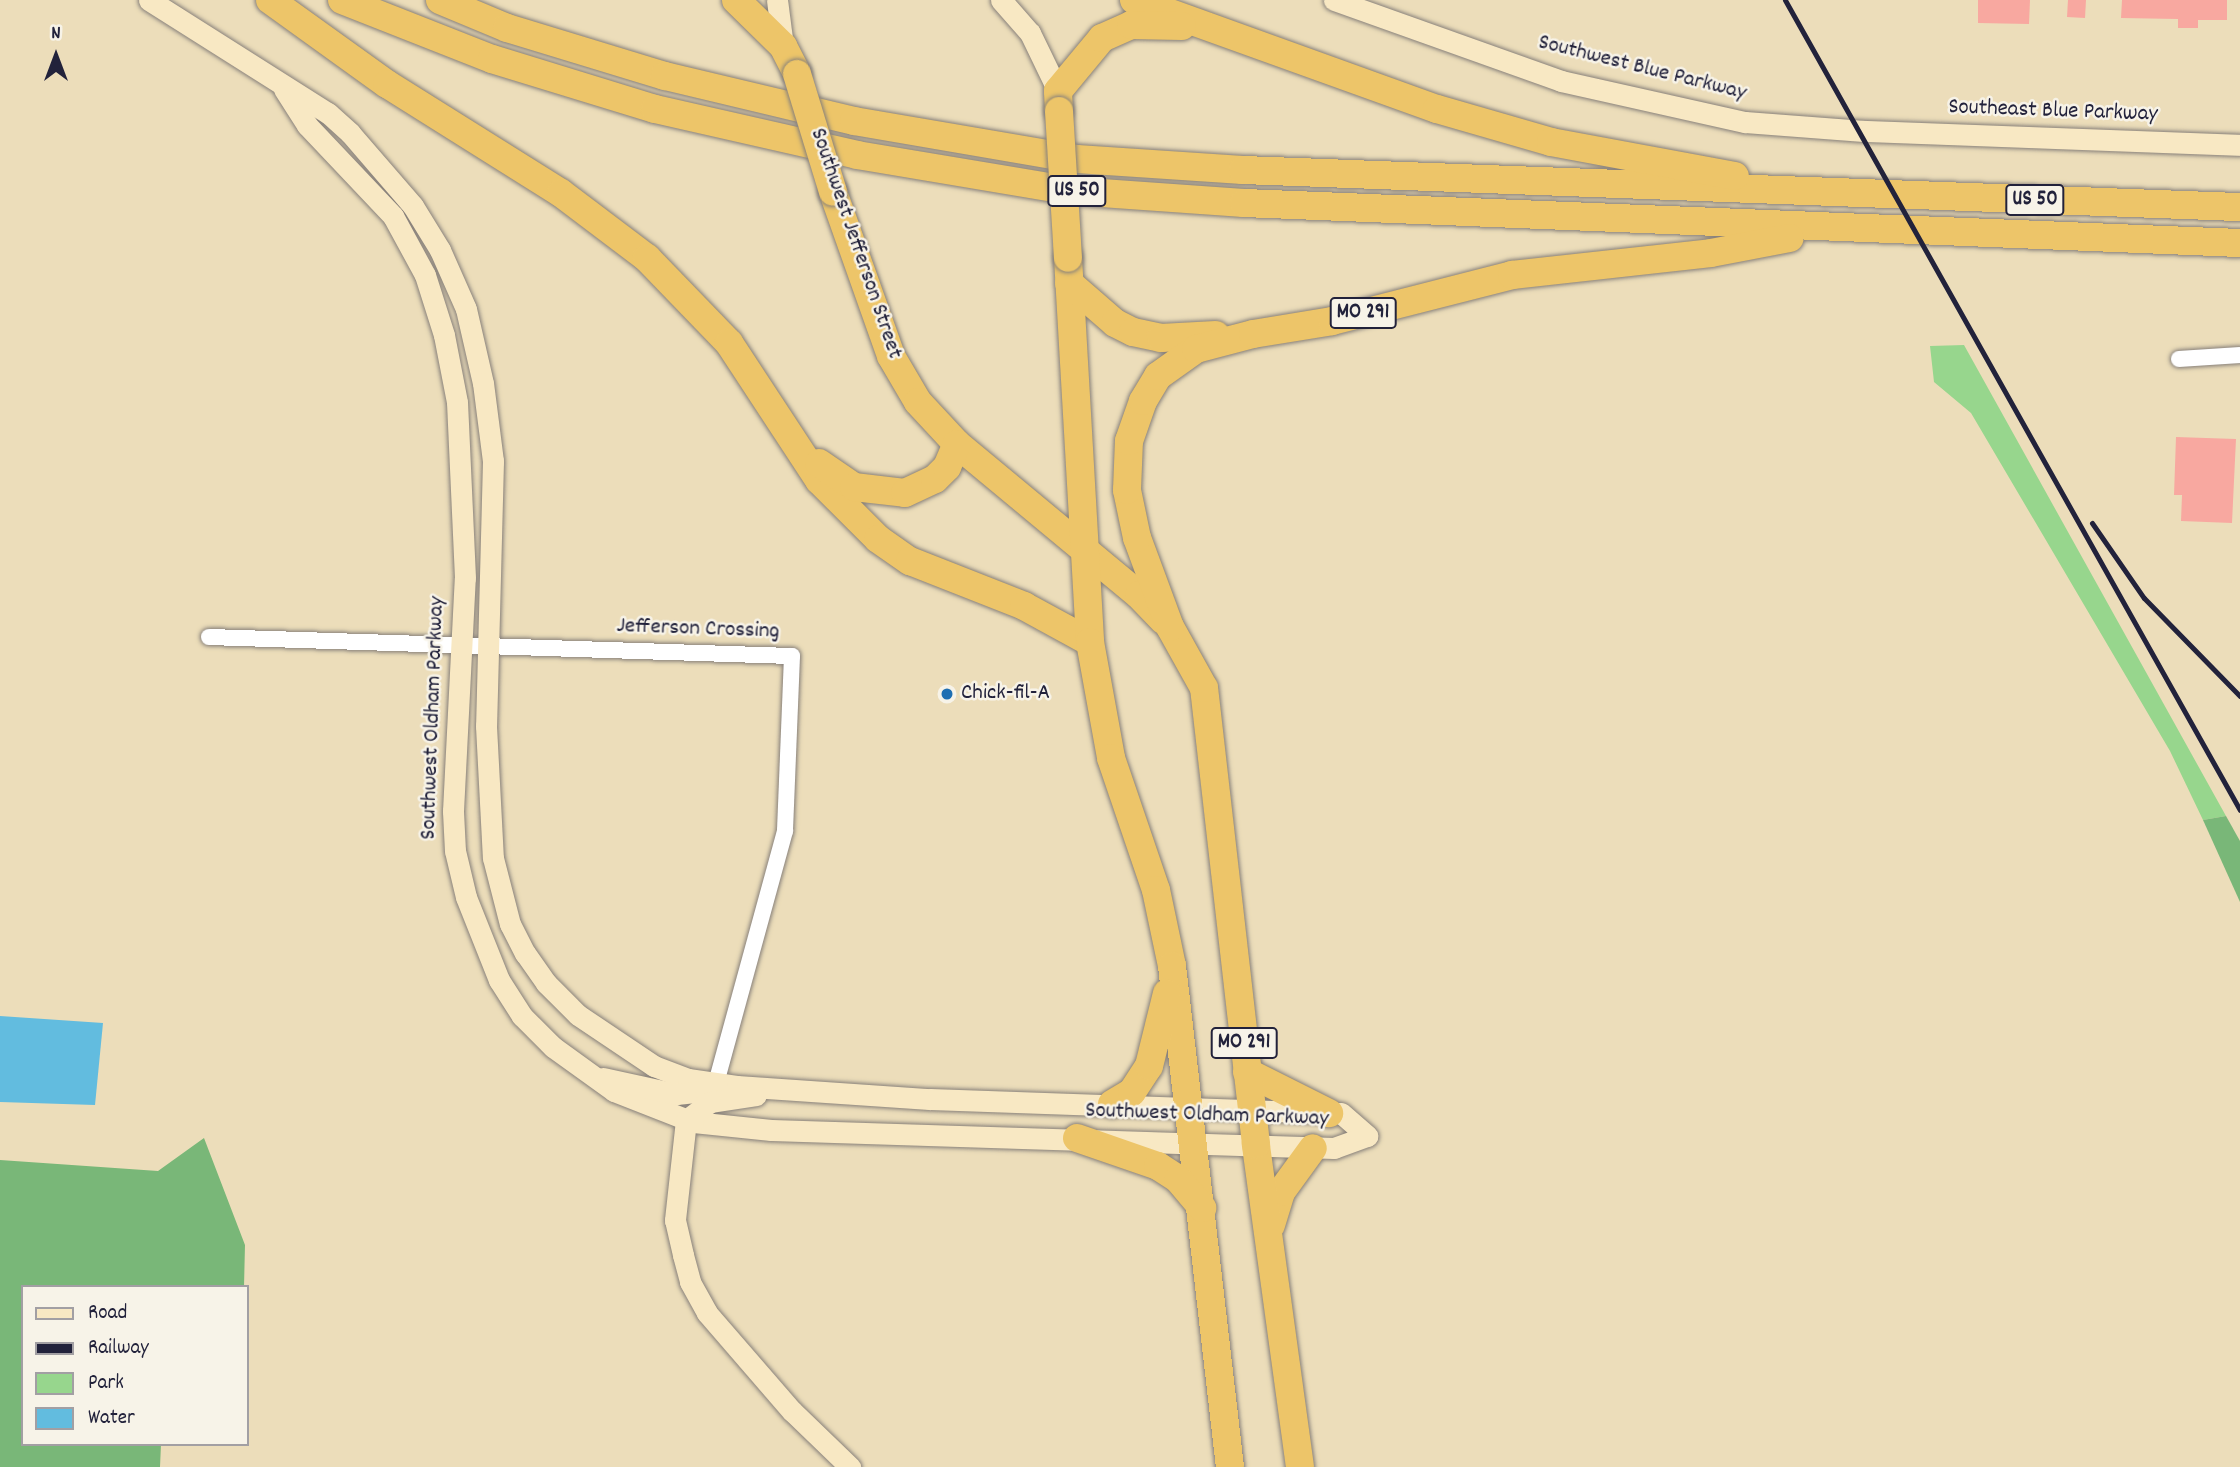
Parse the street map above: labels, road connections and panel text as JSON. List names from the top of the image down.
{
  "streets": {
    "highway": ["US 50", "Southwest Jefferson Street", "MO 291"],
    "street": [
      "Southwest Blue Parkway",
      "Southeast Blue Parkway",
      "Jefferson Crossing",
      "Southwest Oldham Parkway"
    ]
  },
  "crossings": [
    ["Southwest Blue Parkway", "Southeast Blue Parkway"],
    ["US 50", "MO 291"],
    ["Southwest Jefferson Street", "MO 291"],
    ["MO 291", "Southwest Oldham Parkway"],
    ["Jefferson Crossing", "Southwest Oldham Parkway"]
  ],
  "places": ["Chick-fil-A"],
  "legend": [
    "Road",
    "Railway",
    "Park",
    "Water"
  ],
  "north": "top"
}
